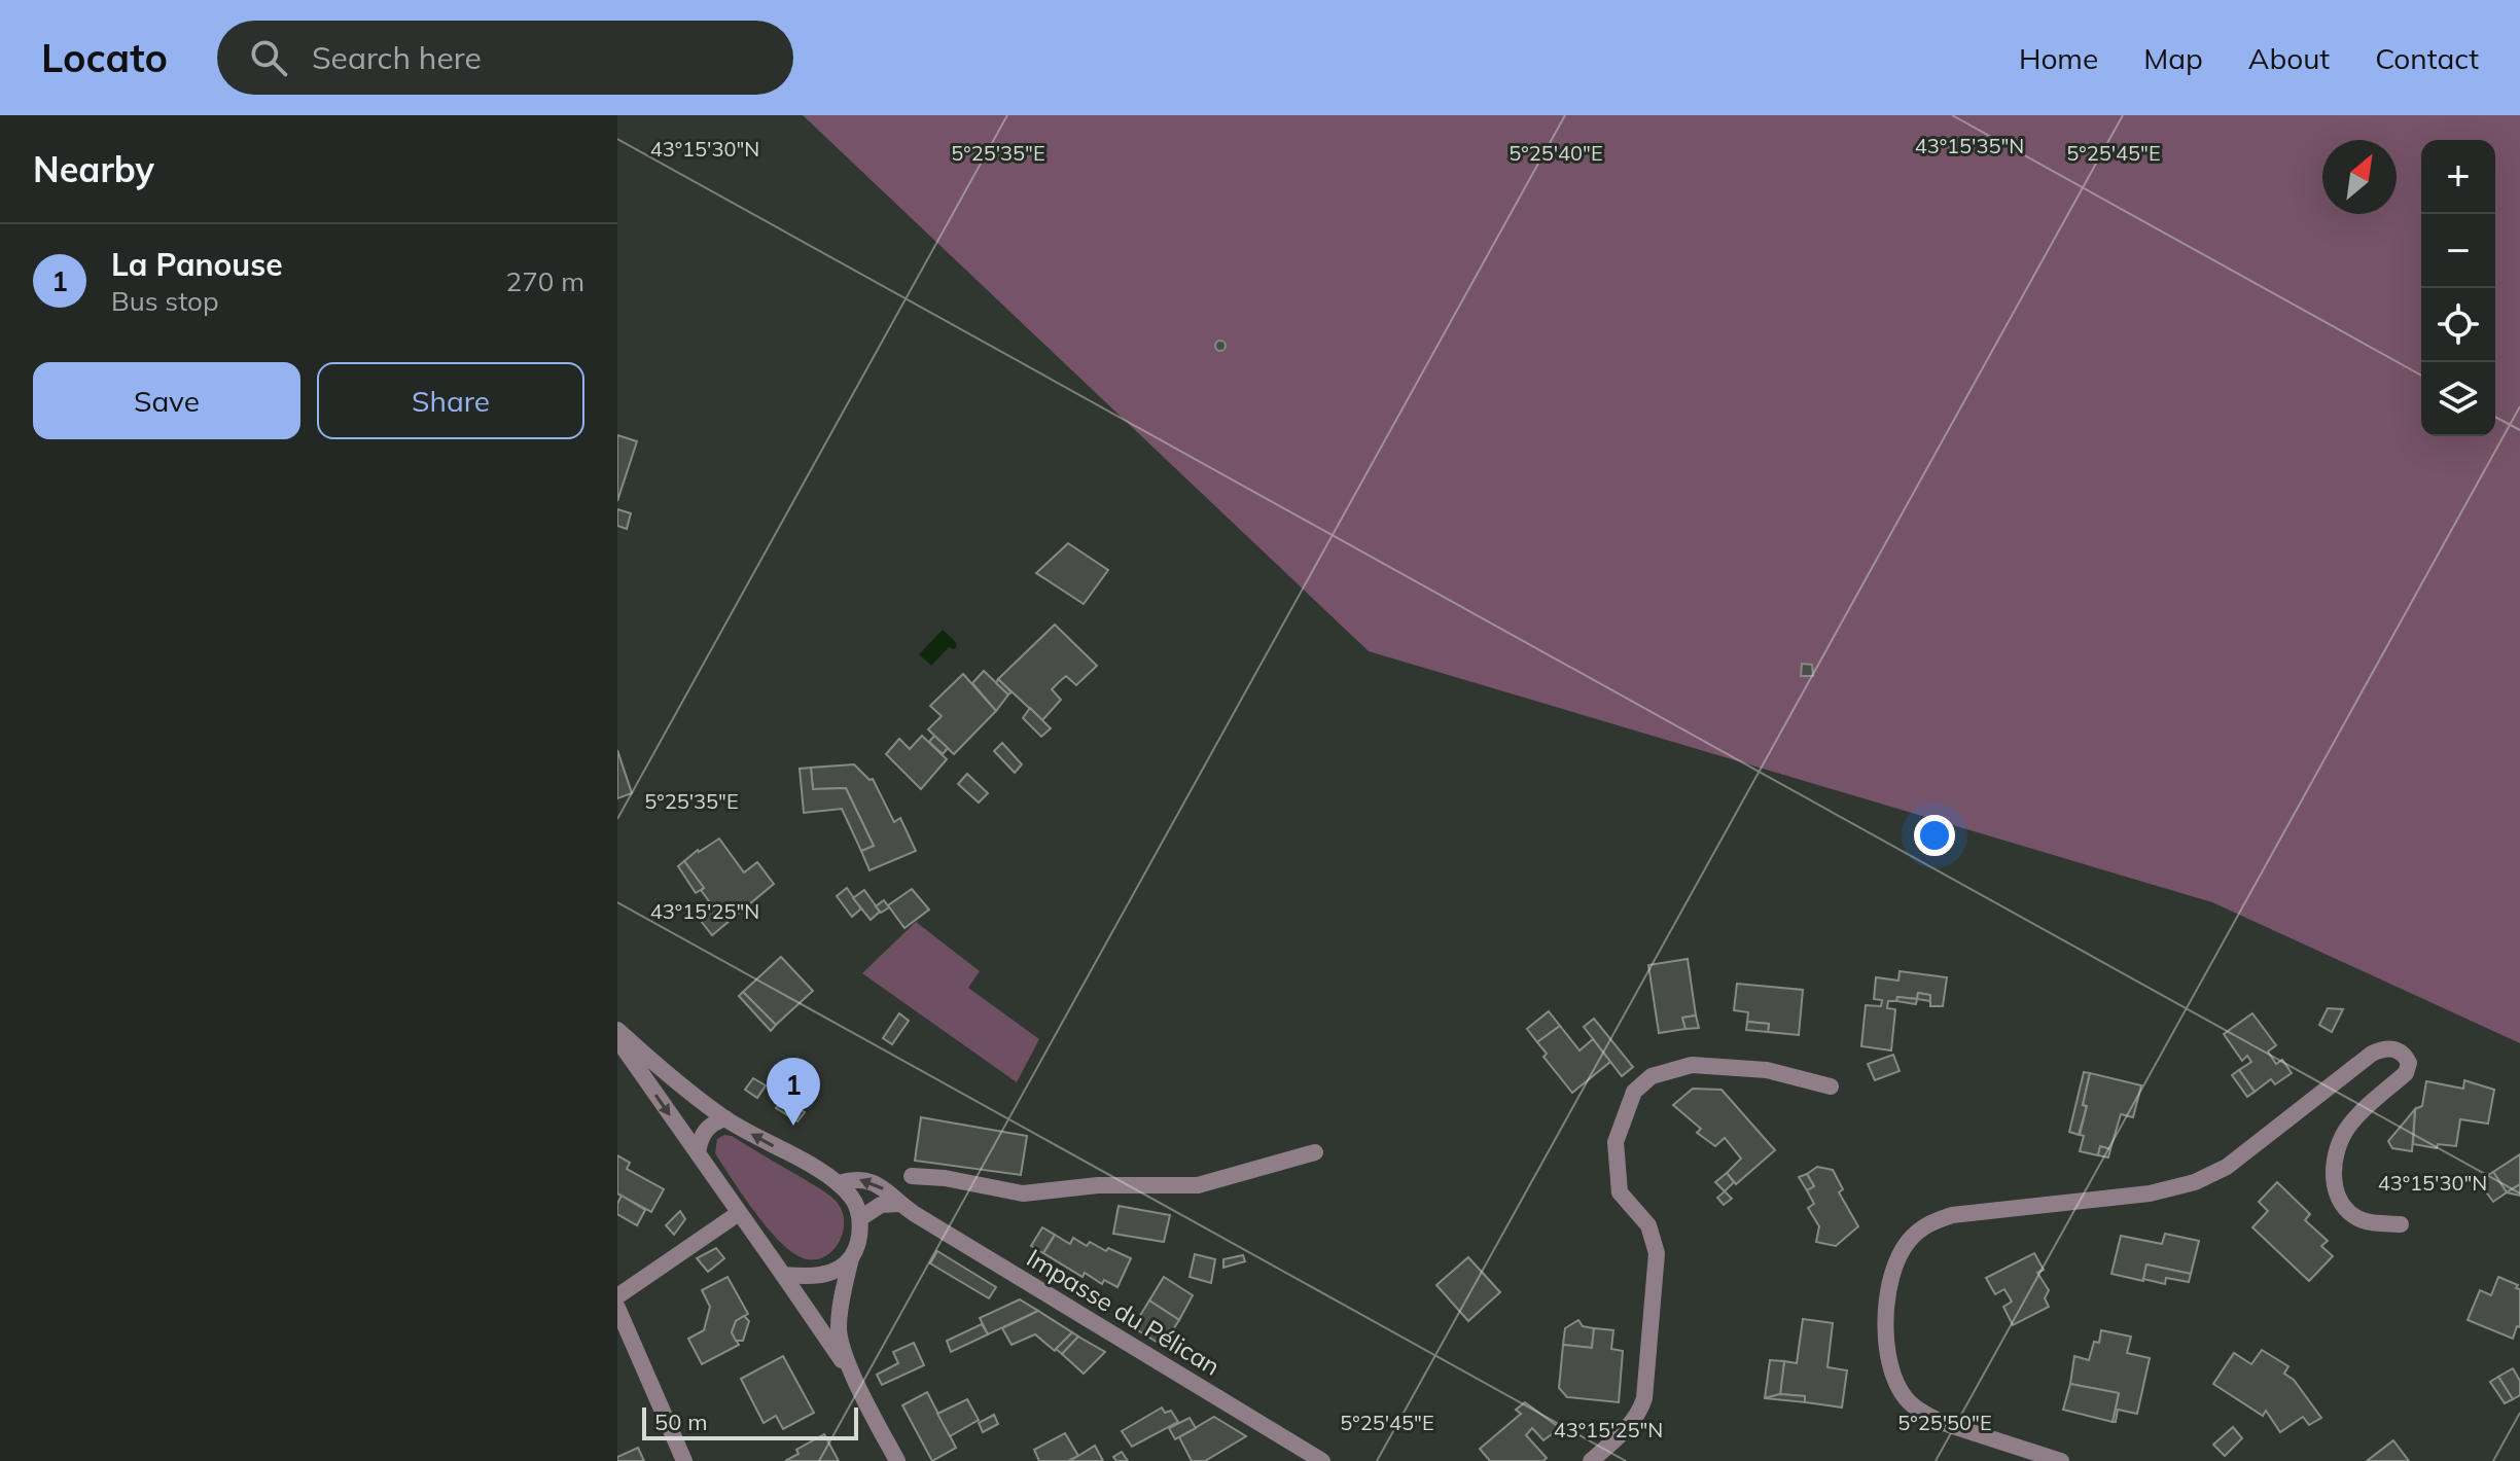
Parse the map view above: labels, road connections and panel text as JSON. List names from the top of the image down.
{
  "streets": {
    "street": ["Impasse du Pélican"]
  },
  "scale_bar": "50 m",
  "north": "top right",
  "page": {
    "header": "Locato",
    "search": "Search here",
    "nav": [
      "Home",
      "Map",
      "About",
      "Contact"
    ],
    "heading": "Nearby",
    "map_buttons": ["+", "−"],
    "list": [
      {
        "mark": "1",
        "name": "La Panouse",
        "note": "Bus stop",
        "value": "270 m"
      }
    ],
    "buttons": ["Save", "Share"],
    "pins": "1",
    "scale": "50 m"
  },
  "coordinates": [
    "43°15'35\"N",
    "43°15'30\"N",
    "5°25'35\"E",
    "5°25'40\"E",
    "5°25'45\"E",
    "43°15'25\"N",
    "5°25'50\"E"
  ]
}
